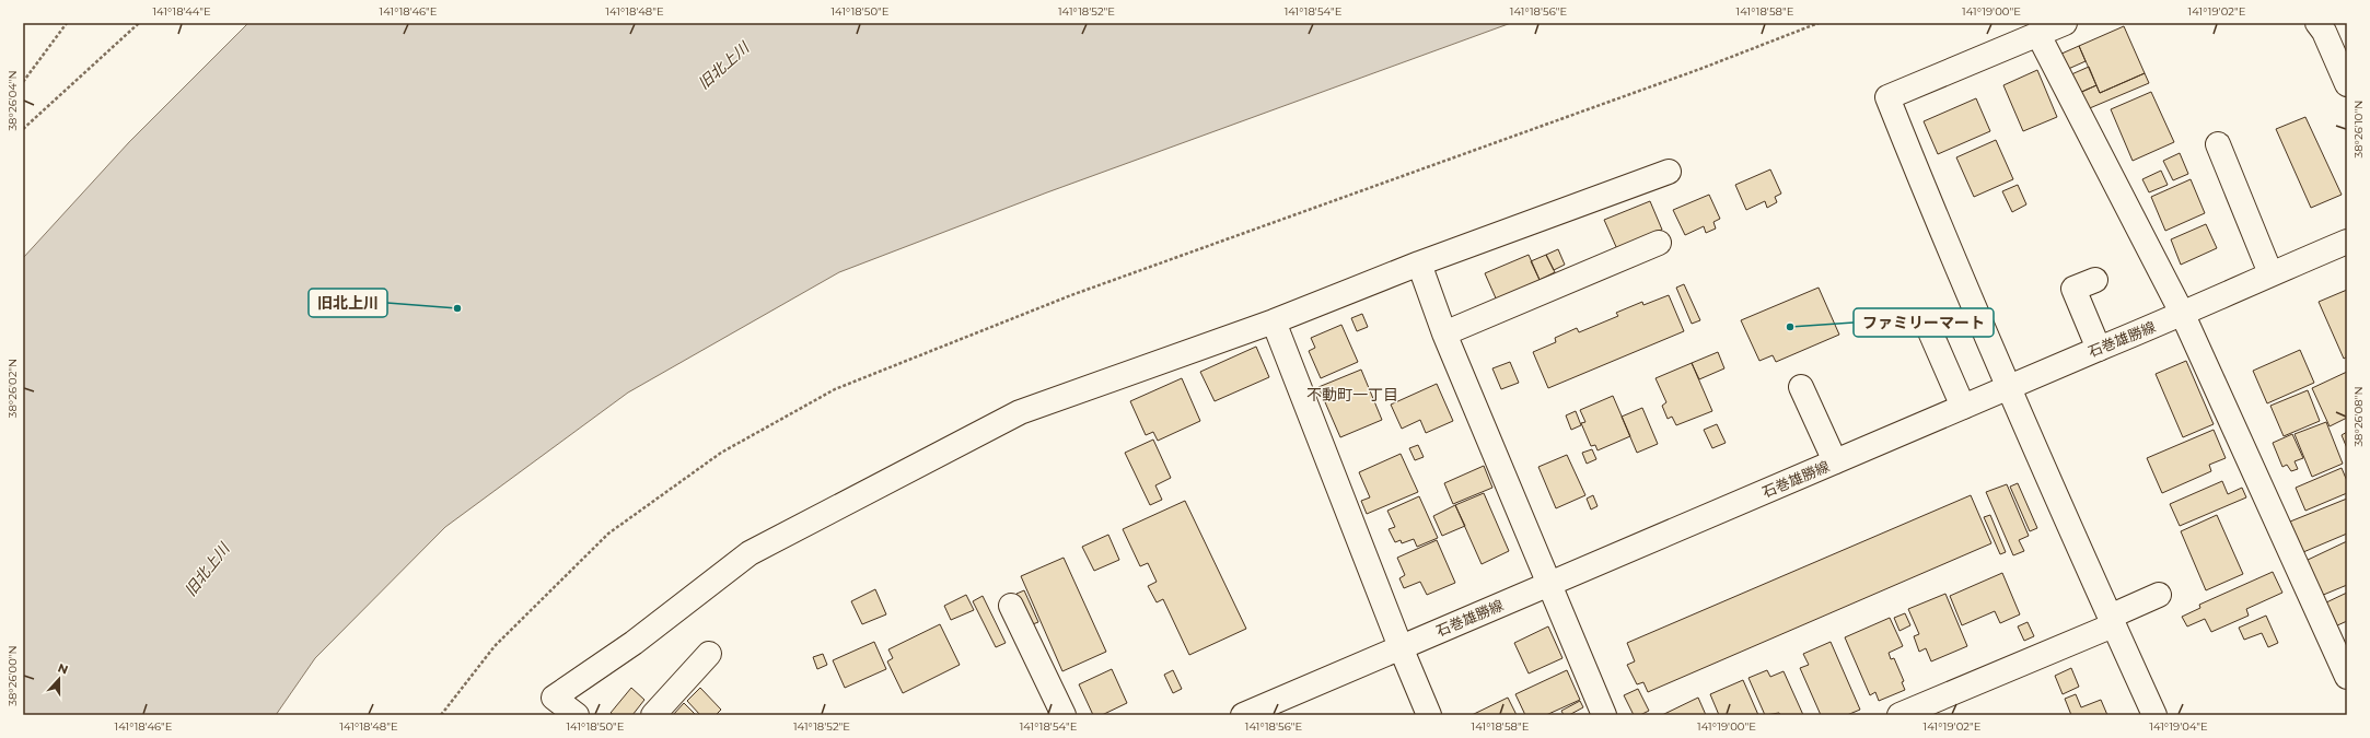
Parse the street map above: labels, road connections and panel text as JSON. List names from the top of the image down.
{
  "streets": {
    "street": ["石巻雄勝線"]
  },
  "districts": ["不動町一丁目"],
  "water": ["旧北上川"],
  "places": ["旧北上川", "ファミリーマート"],
  "north": "top",
  "coordinates": [
    "141°18'44\"E",
    "141°18'46\"E",
    "141°18'48\"E",
    "141°18'50\"E",
    "141°18'52\"E",
    "141°18'54\"E",
    "141°18'56\"E",
    "141°18'58\"E",
    "141°19'00\"E",
    "141°19'02\"E",
    "38°26'04\"N",
    "38°26'10\"N",
    "38°26'02\"N",
    "38°26'08\"N",
    "38°26'00\"N",
    "141°19'04\"E"
  ]
}
